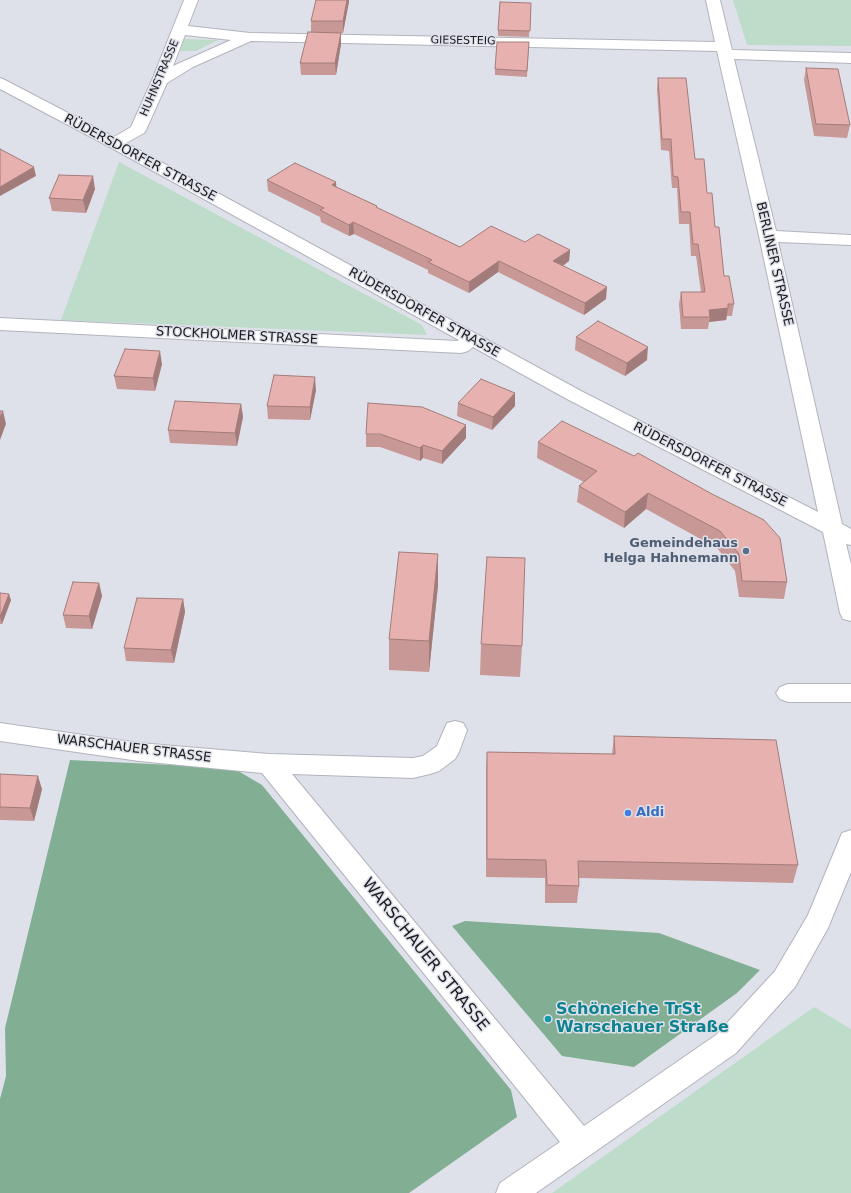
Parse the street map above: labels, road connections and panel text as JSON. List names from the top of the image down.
{
  "streets": {
    "street": [
      "GIESESTEIG",
      "HUHNSTRASSE",
      "RÜDERSDORFER STRASSE",
      "BERLINER STRASSE",
      "STOCKHOLMER STRASSE",
      "WARSCHAUER STRASSE"
    ]
  },
  "crossings": [
    ["GIESESTEIG", "HUHNSTRASSE"],
    ["GIESESTEIG", "BERLINER STRASSE"],
    ["HUHNSTRASSE", "RÜDERSDORFER STRASSE"],
    ["RÜDERSDORFER STRASSE", "BERLINER STRASSE"],
    ["RÜDERSDORFER STRASSE", "STOCKHOLMER STRASSE"]
  ],
  "places": ["Gemeindehaus Helga Hahnemann", "Aldi", "Schöneiche TrSt Warschauer Straße"]
}
